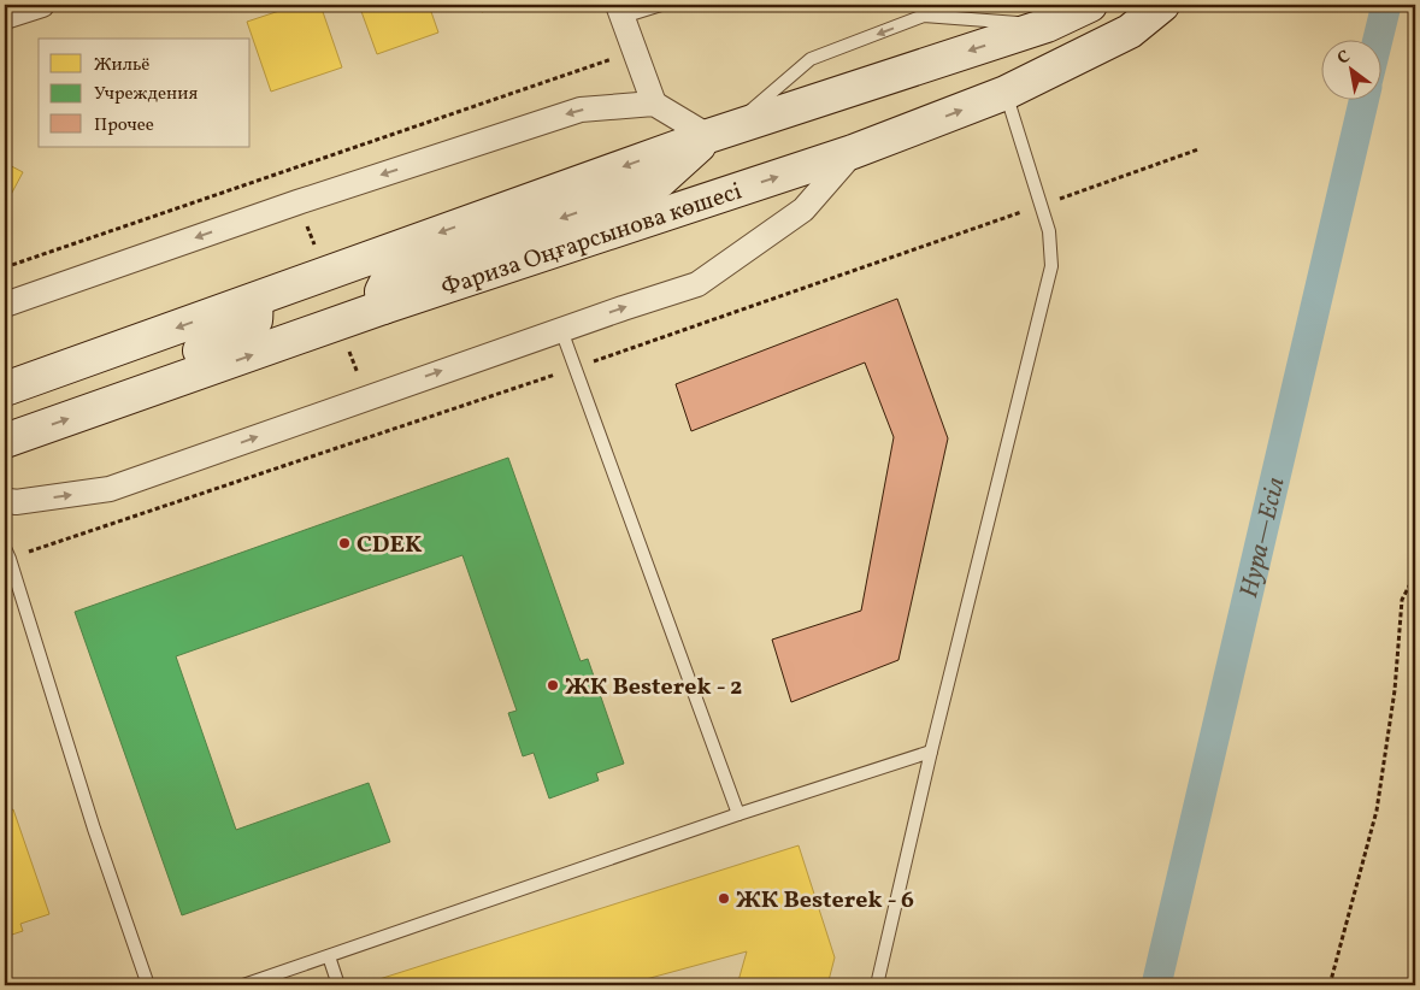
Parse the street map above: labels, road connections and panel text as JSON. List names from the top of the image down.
{
  "streets": {
    "street": ["Фариза Оңғарсынова көшесі"]
  },
  "water": ["Нура—Есіл"],
  "places": ["CDEK", "ЖК Besterek - 2", "ЖК Besterek - 6"],
  "legend": ["Жильё", "Учреждения", "Прочее"],
  "north": "top left"
}
